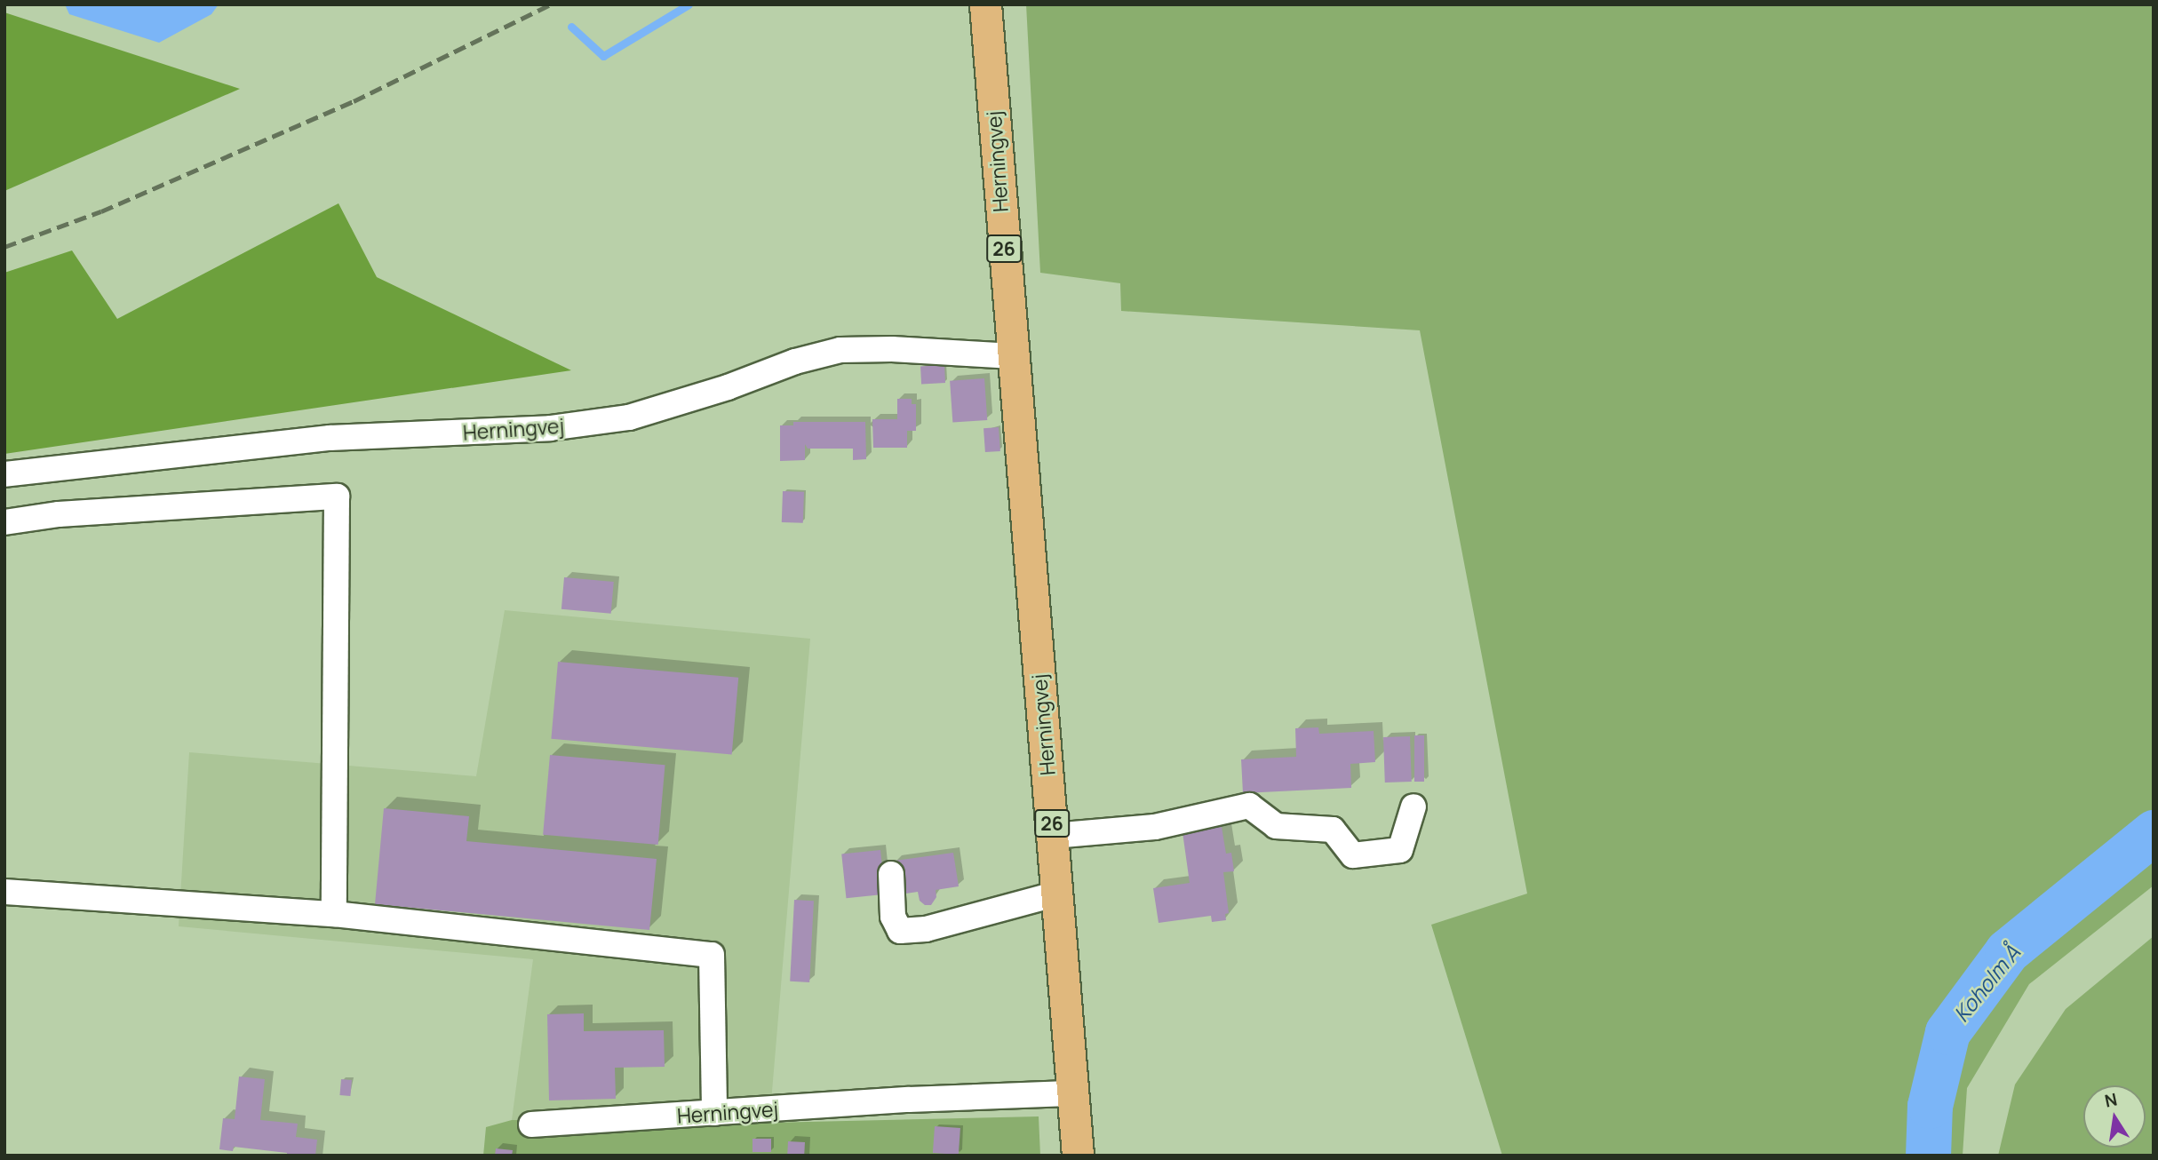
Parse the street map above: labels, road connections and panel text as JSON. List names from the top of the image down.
{
  "streets": {
    "main road": ["Herningvej", "26"]
  },
  "water": ["Koholm Å"],
  "north": "top"
}
